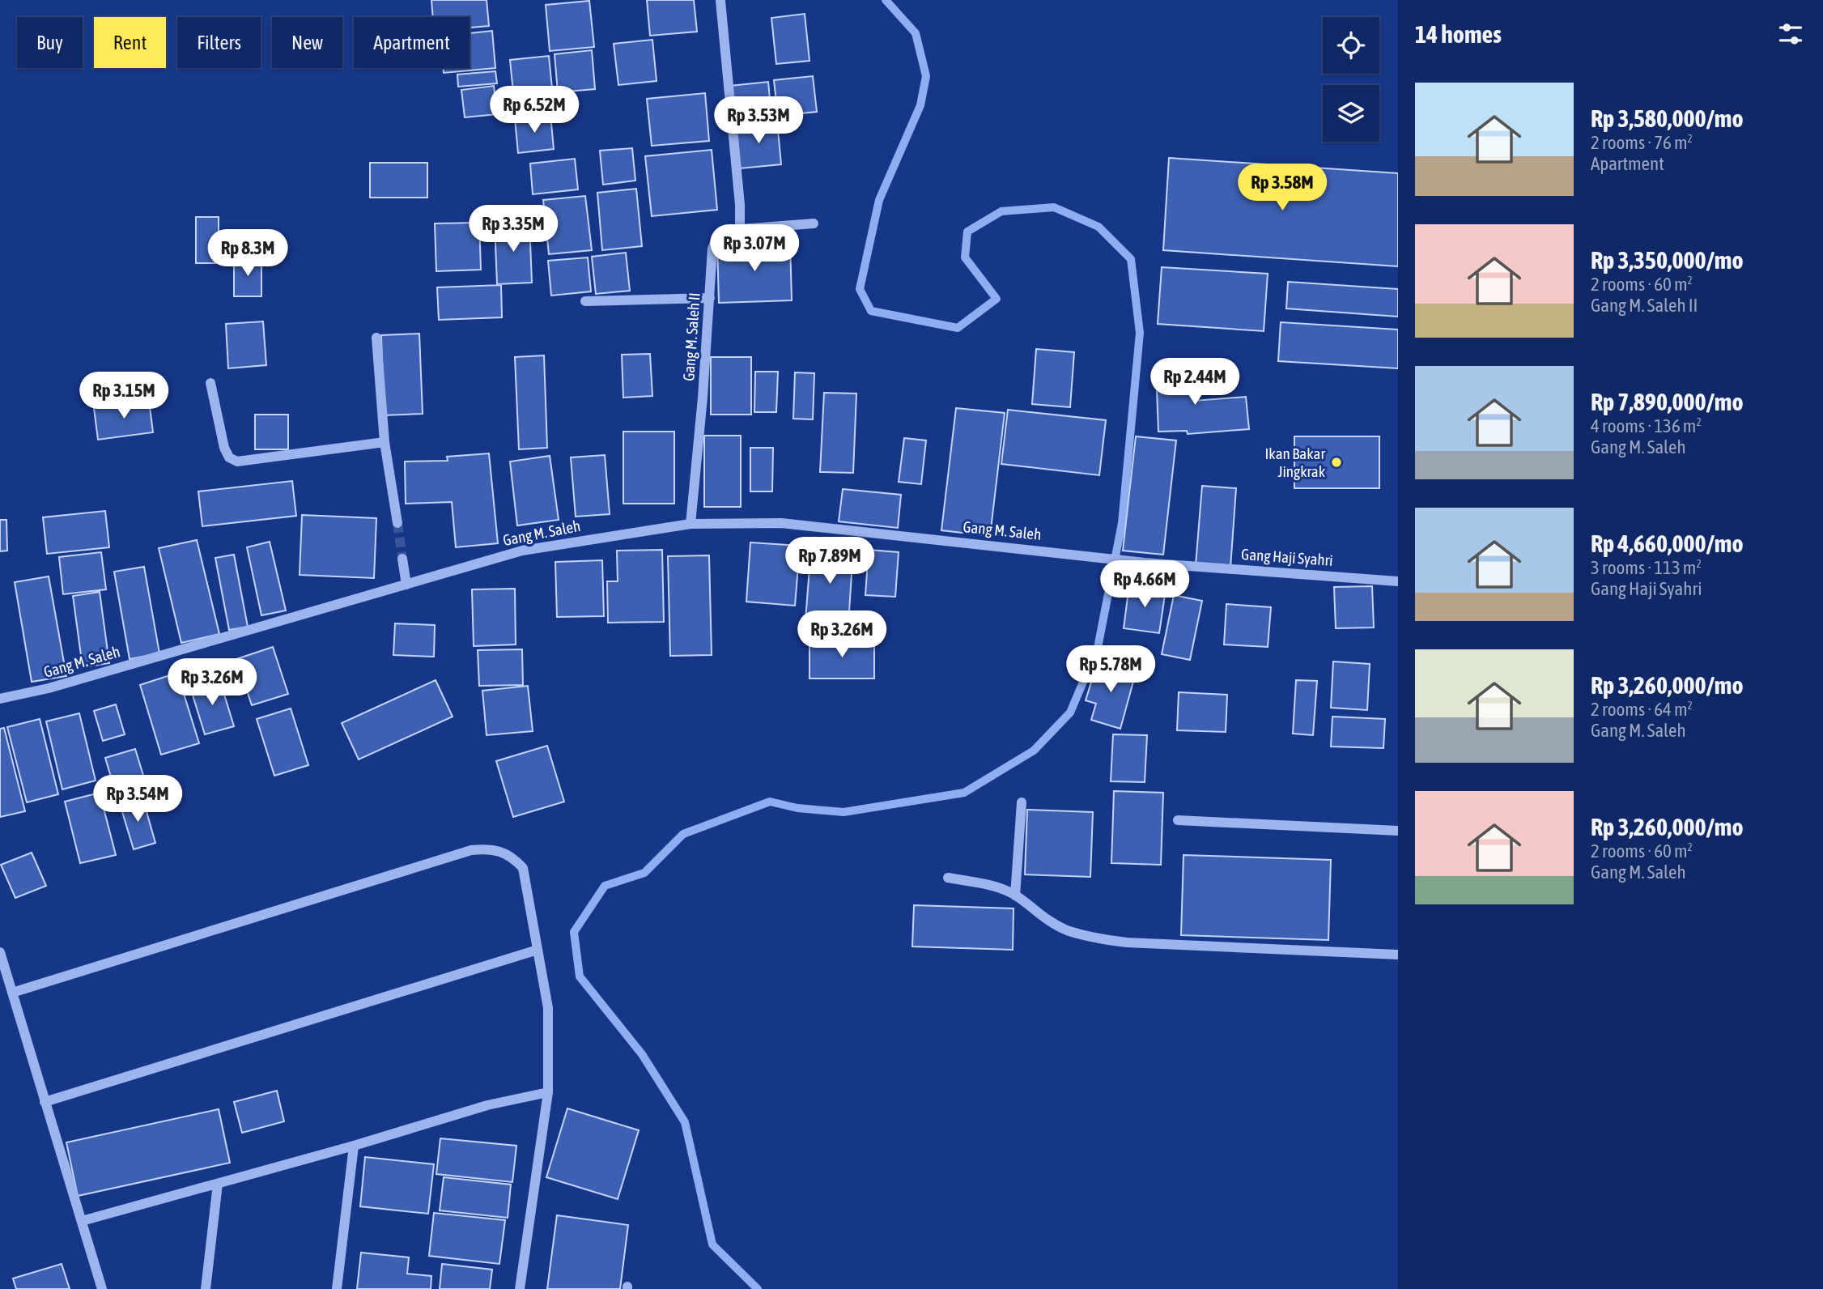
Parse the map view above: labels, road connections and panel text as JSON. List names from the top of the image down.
{
  "streets": {
    "street": ["Gang M. Saleh II", "Gang M. Saleh", "Gang Haji Syahri"]
  },
  "crossings": [
    ["Gang M. Saleh II", "Gang M. Saleh"],
    ["Gang M. Saleh", "Gang Haji Syahri"]
  ],
  "places": ["Ikan Bakar Jingkrak"],
  "page": {
    "heading": "14 homes",
    "chip": [
      "Buy",
      "Rent",
      "Filters",
      "New",
      "Apartment"
    ],
    "list": [
      {
        "name": "Rp 3,580,000/mo",
        "note": "2 rooms · 76 m² · Apartment"
      },
      {
        "name": "Rp 3,350,000/mo",
        "note": "2 rooms · 60 m² · Gang M. Saleh II"
      },
      {
        "name": "Rp 7,890,000/mo",
        "note": "4 rooms · 136 m² · Gang M. Saleh"
      },
      {
        "name": "Rp 4,660,000/mo",
        "note": "3 rooms · 113 m² · Gang Haji Syahri"
      },
      {
        "name": "Rp 3,260,000/mo",
        "note": "2 rooms · 64 m² · Gang M. Saleh"
      },
      {
        "name": "Rp 3,260,000/mo",
        "note": "2 rooms · 60 m² · Gang M. Saleh"
      }
    ],
    "price": [
      "Rp 6.52M",
      "Rp 3.53M",
      "Rp 3.58M",
      "Rp 3.35M",
      "Rp 3.07M",
      "Rp 8.3M",
      "Rp 2.44M",
      "Rp 3.15M",
      "Rp 7.89M",
      "Rp 4.66M",
      "Rp 3.26M",
      "Rp 5.78M",
      "Rp 3.26M",
      "Rp 3.54M"
    ]
  }
}
